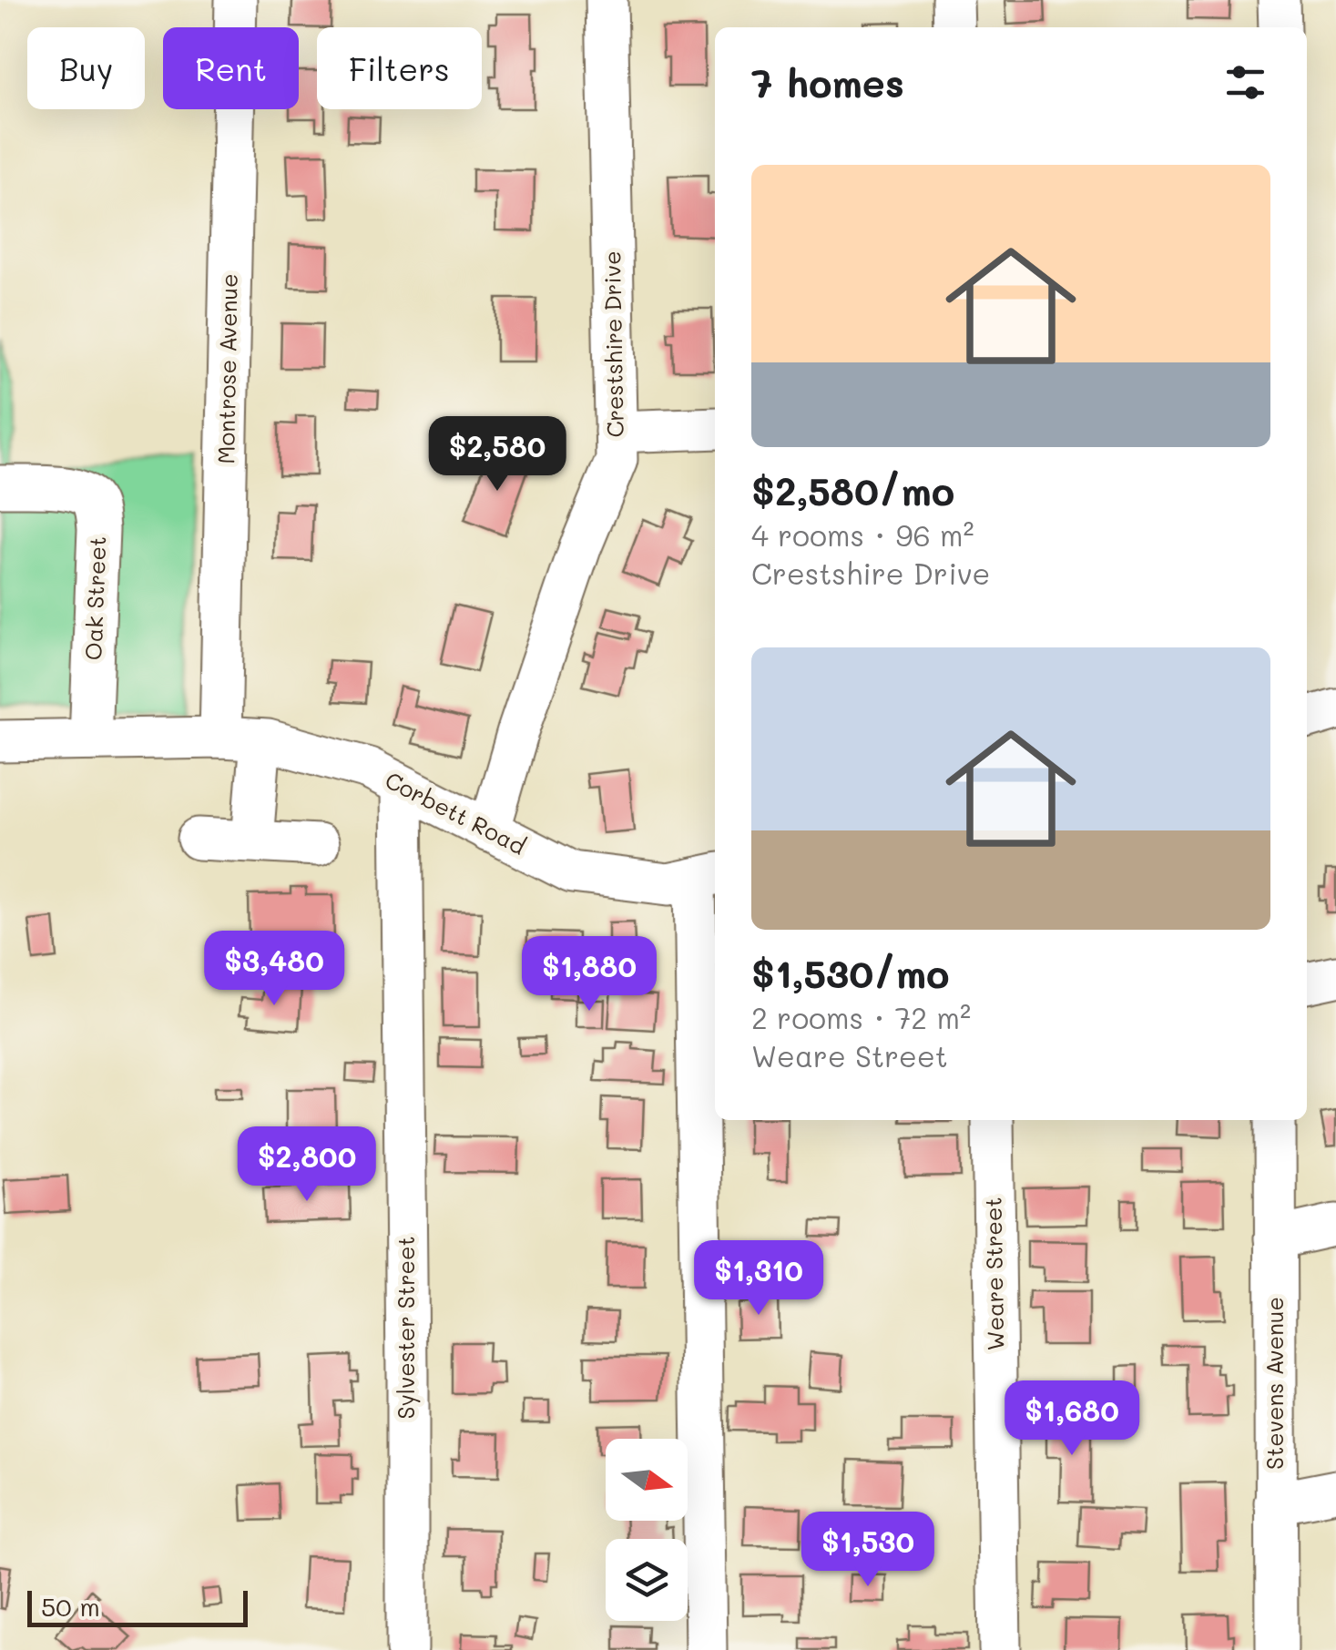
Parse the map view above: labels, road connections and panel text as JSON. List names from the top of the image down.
{
  "streets": {
    "street": [
      "Crestshire Drive",
      "Montrose Avenue",
      "Oak Street",
      "Corbett Road",
      "Weare Street",
      "Sylvester Street",
      "Stevens Avenue"
    ]
  },
  "crossings": [
    ["Crestshire Drive", "Corbett Road"],
    ["Montrose Avenue", "Corbett Road"],
    ["Oak Street", "Corbett Road"],
    ["Corbett Road", "Sylvester Street"]
  ],
  "scale_bar": "50 m",
  "north": "right",
  "page": {
    "chip": ["Buy", "Rent", "Filters"],
    "heading": "7 homes",
    "list": [
      {
        "name": "$2,580/mo",
        "note": "4 rooms · 96 m² · Crestshire Drive"
      },
      {
        "name": "$1,530/mo",
        "note": "2 rooms · 72 m² · Weare Street"
      }
    ],
    "price": [
      "$2,580",
      "$3,480",
      "$1,880",
      "$2,800",
      "$1,310",
      "$1,680",
      "$1,530"
    ],
    "scale": "50 m"
  }
}
